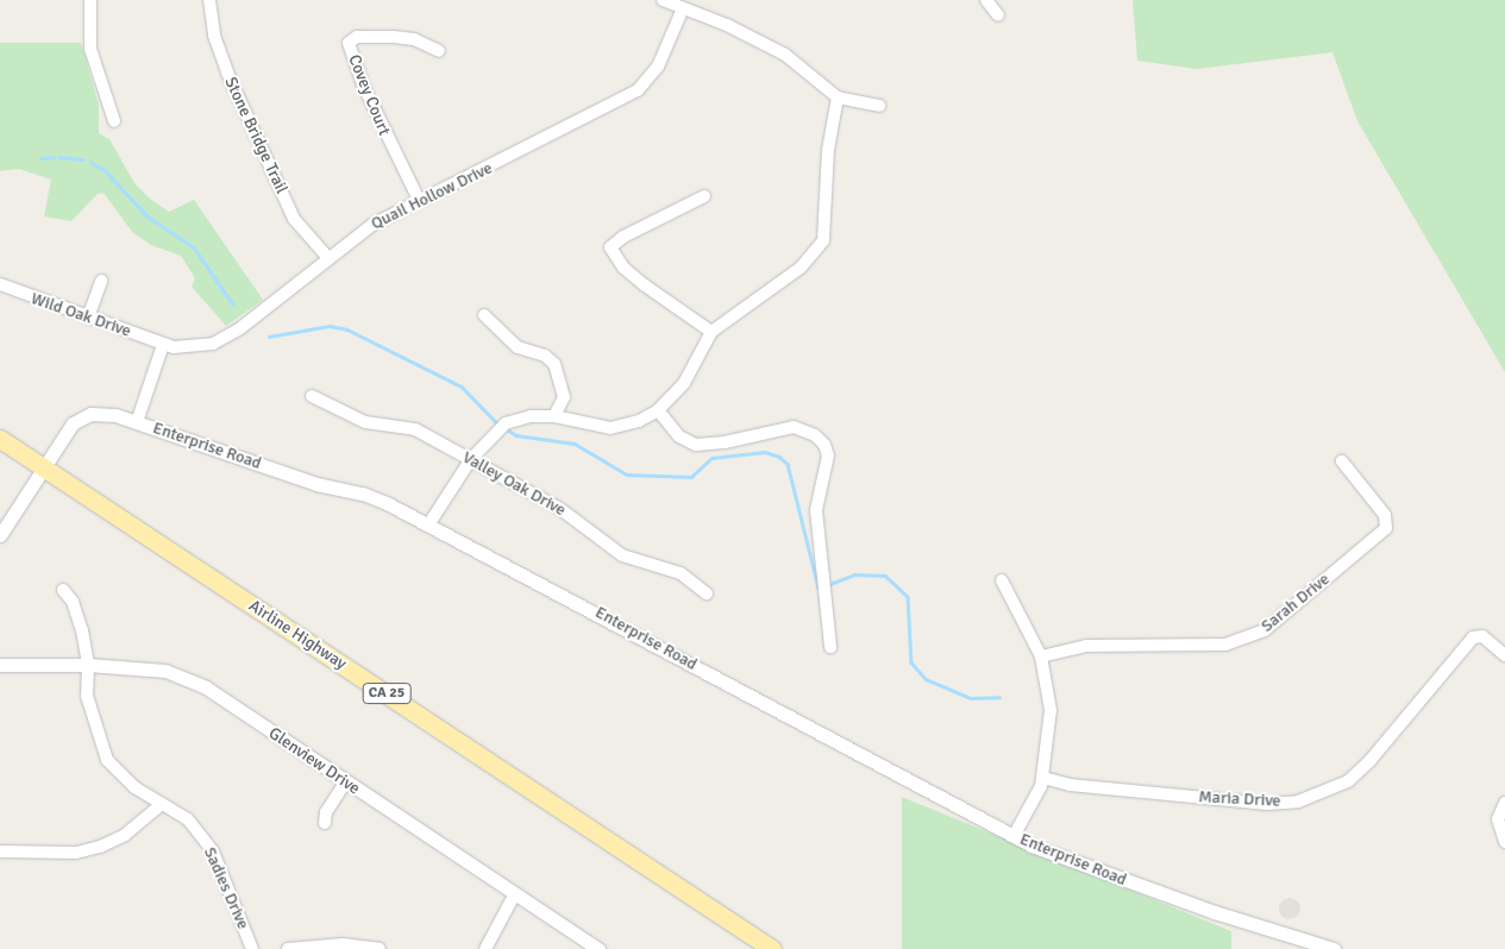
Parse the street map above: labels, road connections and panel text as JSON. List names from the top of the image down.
{
  "streets": {
    "main road": ["Airline Highway", "CA 25"],
    "street": [
      "Covey Court",
      "Stone Bridge Trail",
      "Quail Hollow Drive",
      "Wild Oak Drive",
      "Enterprise Road",
      "Valley Oak Drive",
      "Sarah Drive",
      "Glenview Drive",
      "Maria Drive",
      "Sadies Drive"
    ]
  },
  "crossings": [
    ["Covey Court", "Quail Hollow Drive"],
    ["Stone Bridge Trail", "Quail Hollow Drive"],
    ["Quail Hollow Drive", "Wild Oak Drive"],
    ["Enterprise Road", "Airline Highway"],
    ["Glenview Drive", "Sadies Drive"]
  ]
}
